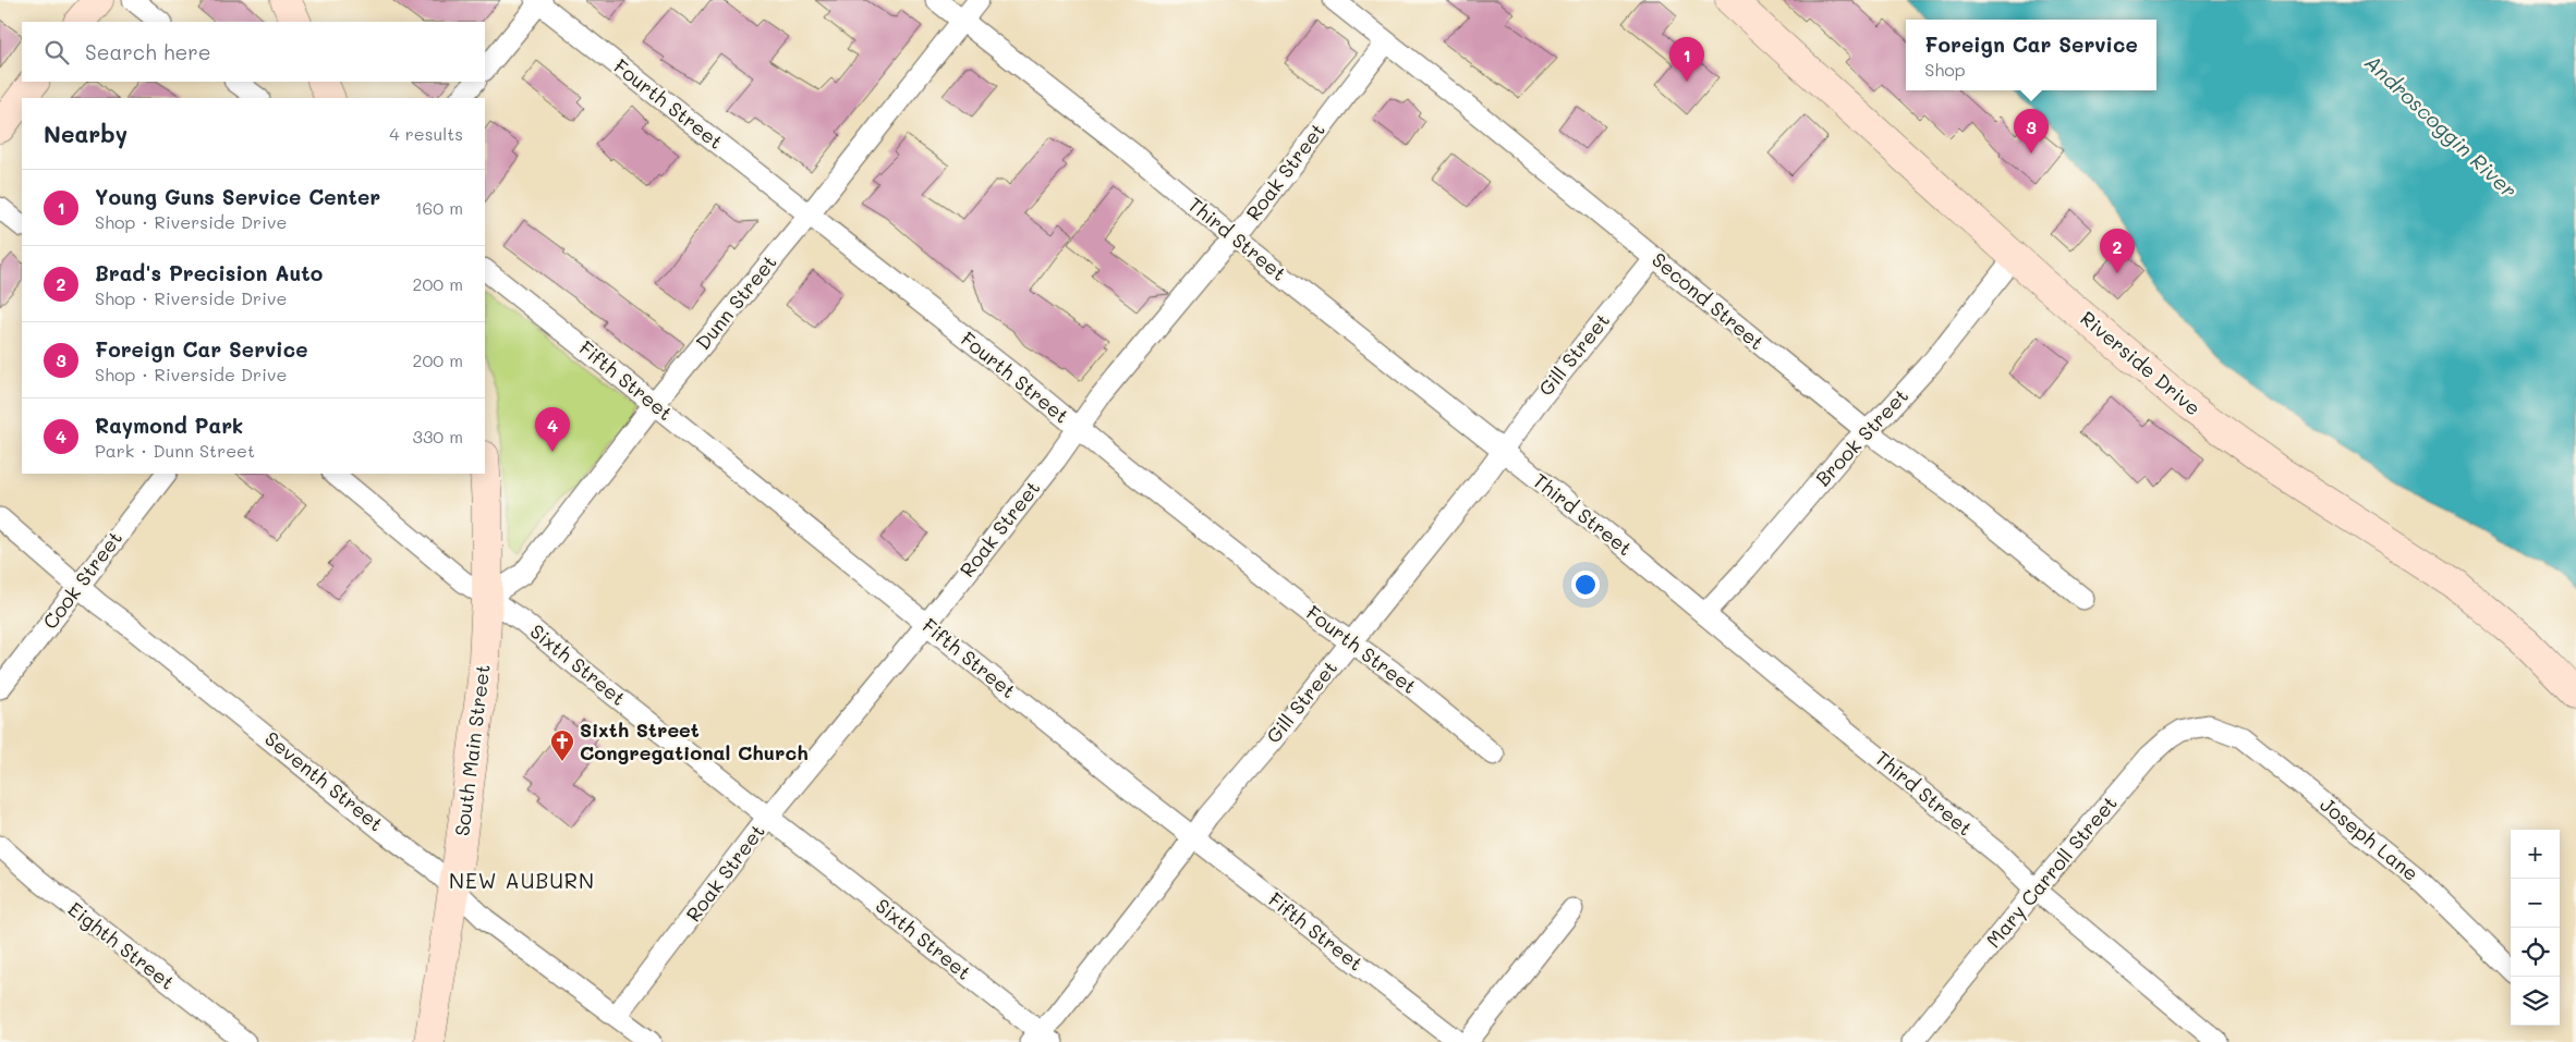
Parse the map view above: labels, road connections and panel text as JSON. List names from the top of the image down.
{
  "streets": {
    "main road": ["Riverside Drive", "South Main Street"],
    "street": [
      "Fourth Street",
      "Roak Street",
      "Third Street",
      "Second Street",
      "Dunn Street",
      "Gill Street",
      "Fifth Street",
      "Brook Street",
      "Cook Street",
      "Sixth Street",
      "Seventh Street",
      "Joseph Lane",
      "Mary Carroll Street",
      "Eighth Street"
    ]
  },
  "crossings": [
    ["Fourth Street", "Roak Street"],
    ["Fourth Street", "Dunn Street"],
    ["Fourth Street", "Gill Street"],
    ["Roak Street", "Third Street"],
    ["Roak Street", "Second Street"],
    ["Roak Street", "Fifth Street"],
    ["Roak Street", "Sixth Street"],
    ["Roak Street", "Seventh Street"],
    ["Third Street", "Dunn Street"],
    ["Third Street", "Gill Street"],
    ["Third Street", "Brook Street"],
    ["Third Street", "Mary Carroll Street"],
    ["Second Street", "Gill Street"],
    ["Second Street", "Brook Street"],
    ["Dunn Street", "Fifth Street"],
    ["Dunn Street", "Sixth Street"],
    ["Dunn Street", "South Main Street"],
    ["Gill Street", "Fifth Street"],
    ["Gill Street", "Sixth Street"],
    ["Riverside Drive", "Brook Street"],
    ["Cook Street", "Seventh Street"],
    ["Sixth Street", "South Main Street"],
    ["South Main Street", "Seventh Street"],
    ["Joseph Lane", "Mary Carroll Street"]
  ],
  "districts": ["NEW AUBURN"],
  "water": ["Androscoggin River"],
  "places": {
    "church": ["Sixth Street Congregational Church"]
  },
  "page": {
    "popup": ["Foreign Car Service", "Shop"],
    "search": "Search here",
    "pins": [
      "1",
      "3",
      "2",
      "4"
    ],
    "heading": ["Nearby", "4 results"],
    "list": [
      {
        "mark": "1",
        "name": "Young Guns Service Center",
        "note": "Shop · Riverside Drive",
        "value": "160 m"
      },
      {
        "mark": "2",
        "name": "Brad's Precision Auto",
        "note": "Shop · Riverside Drive",
        "value": "200 m"
      },
      {
        "mark": "3",
        "name": "Foreign Car Service",
        "note": "Shop · Riverside Drive",
        "value": "200 m"
      },
      {
        "mark": "4",
        "name": "Raymond Park",
        "note": "Park · Dunn Street",
        "value": "330 m"
      }
    ],
    "map_buttons": ["+", "−"]
  }
}
